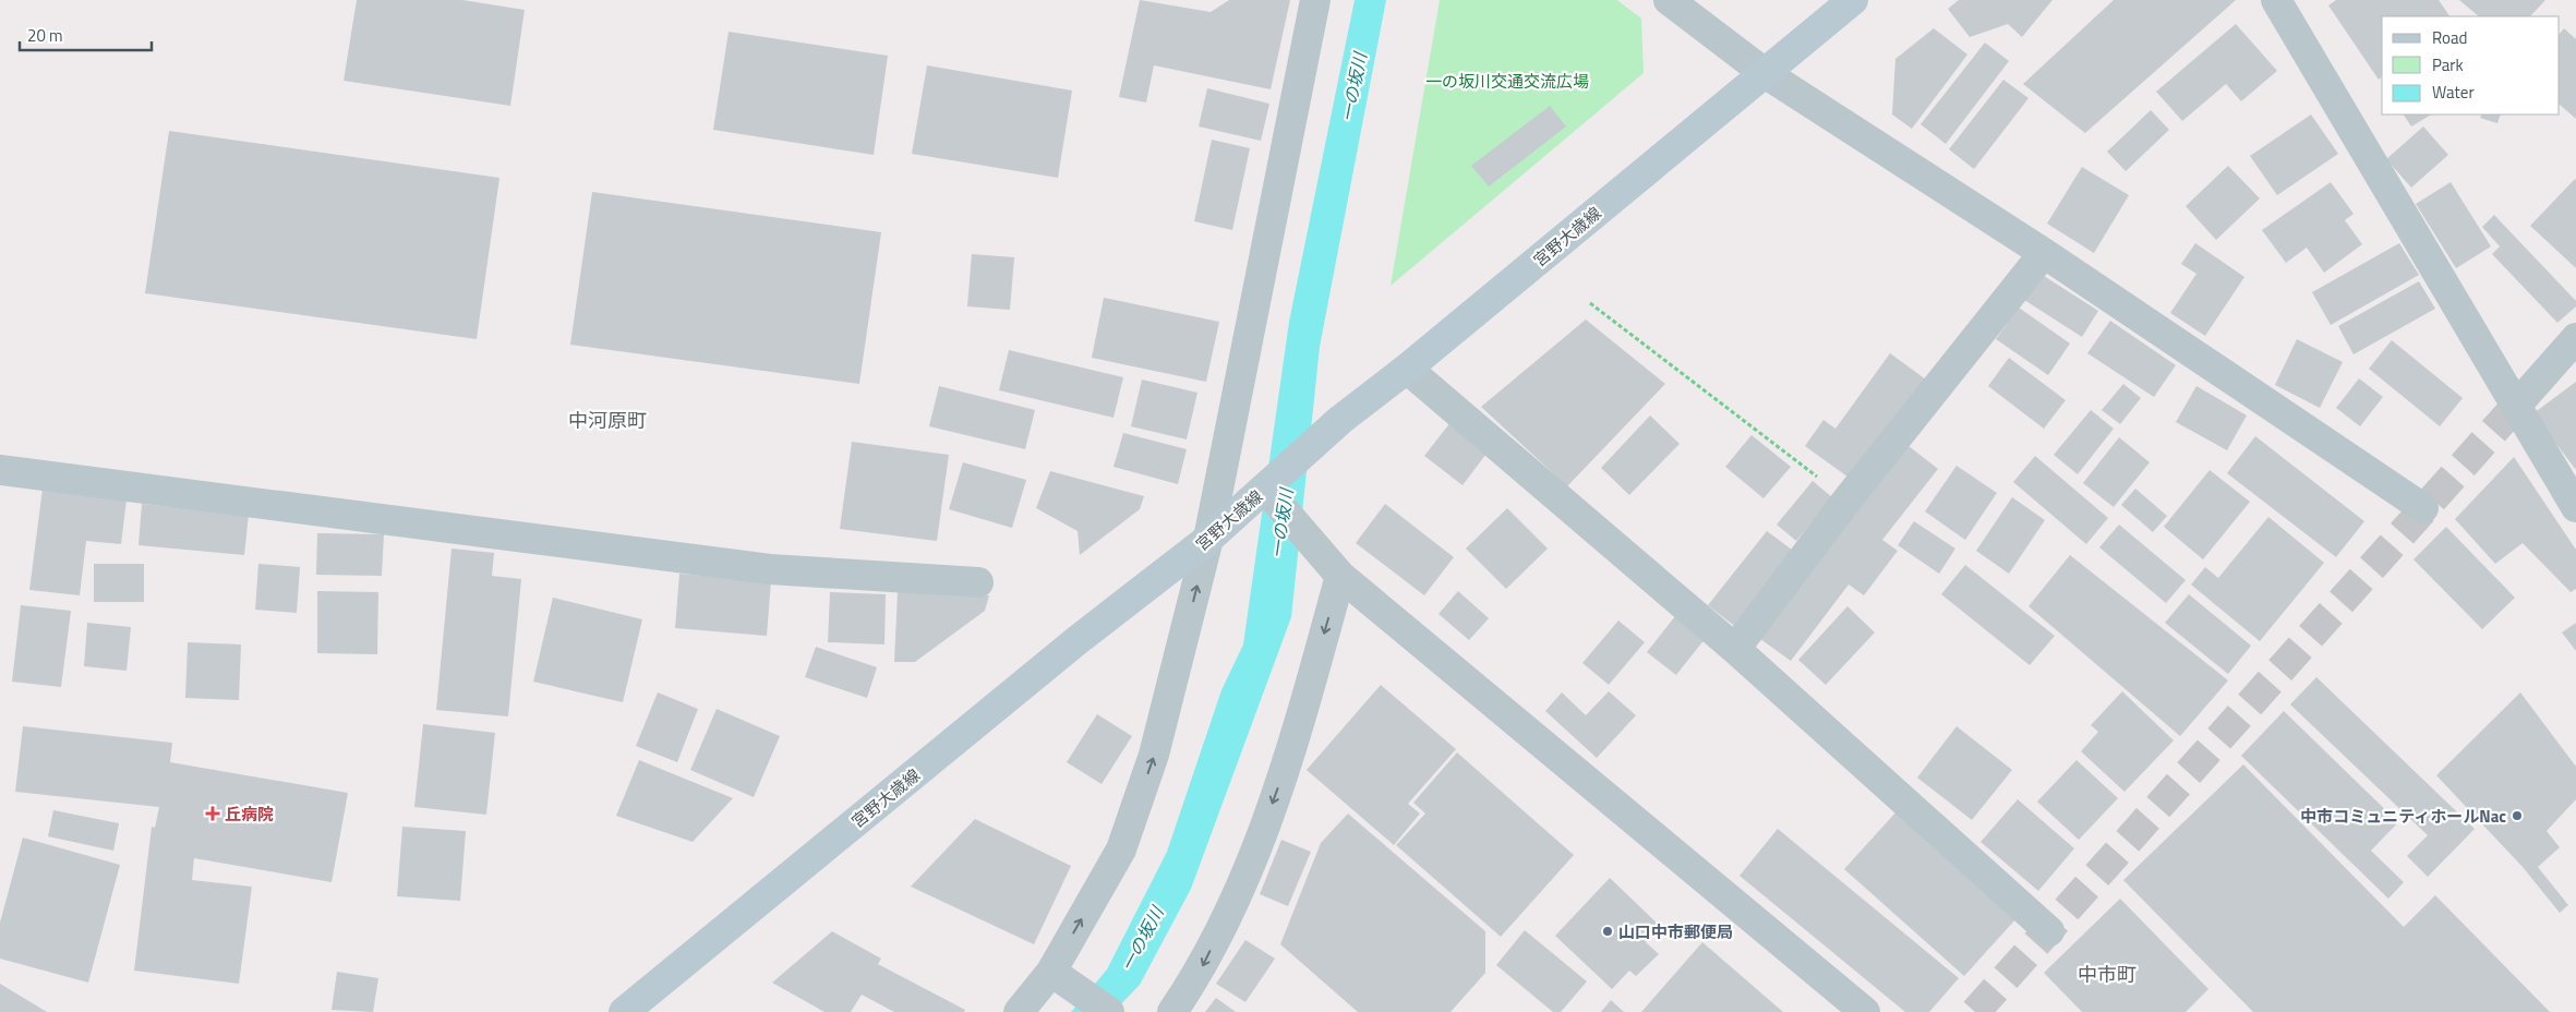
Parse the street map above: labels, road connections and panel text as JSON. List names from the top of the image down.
{
  "streets": {
    "main road": ["宮野大歳線"]
  },
  "districts": ["中河原町", "中市町"],
  "water": ["一の坂川"],
  "parks": ["一の坂川交通交流広場"],
  "places": {
    "health": ["丘病院"],
    "other": ["中市コミュニティホールNac", "山口中市郵便局"]
  },
  "legend": ["Road", "Park", "Water"],
  "scale_bar": "20 m"
}
